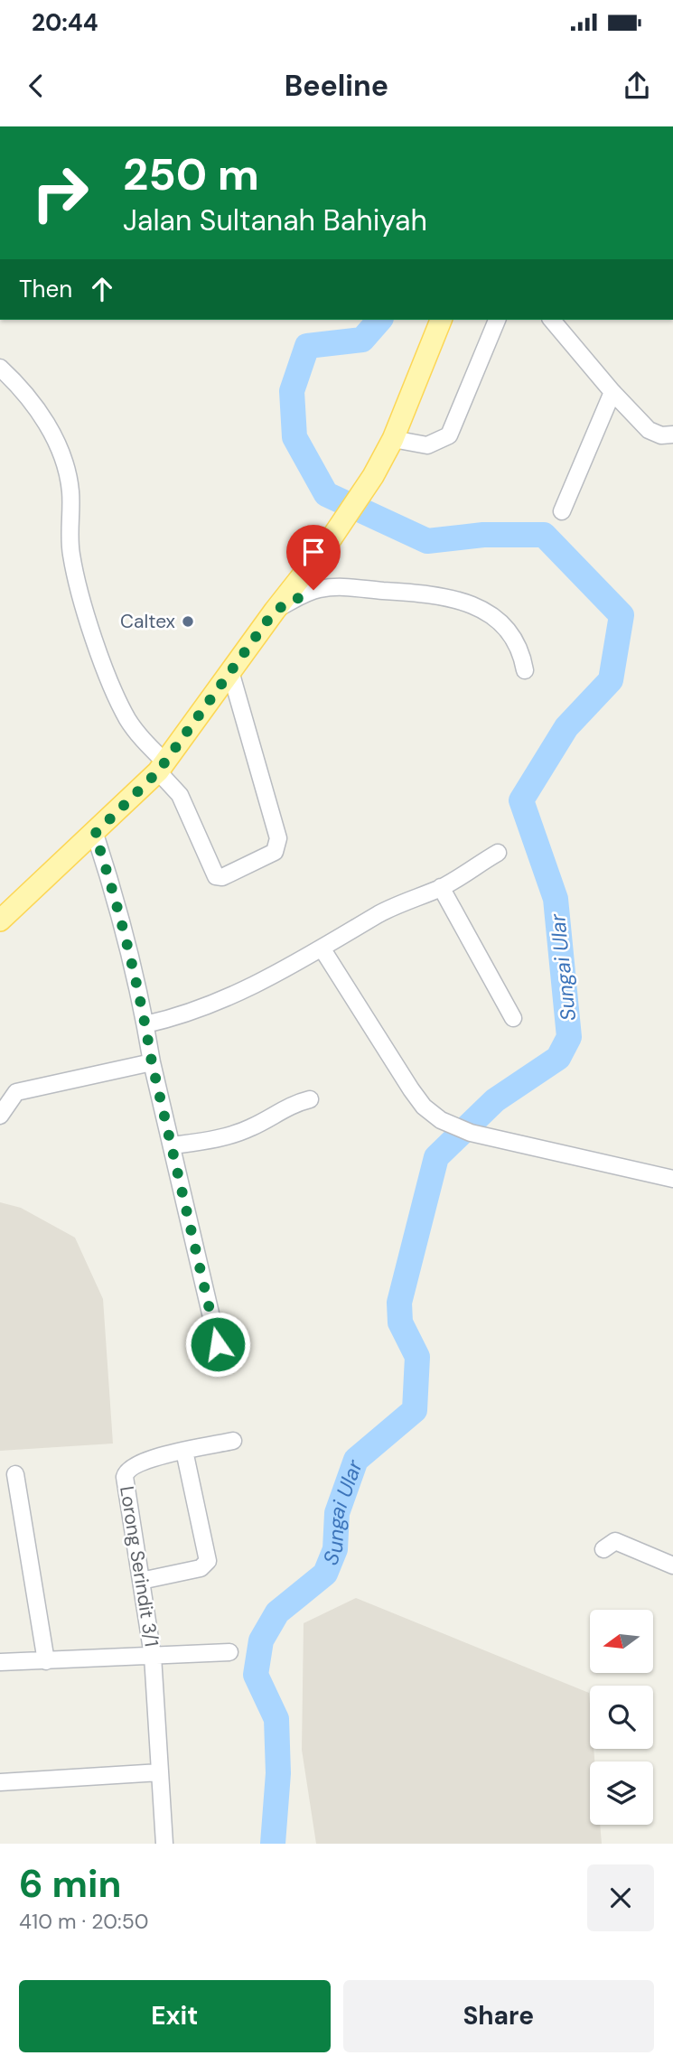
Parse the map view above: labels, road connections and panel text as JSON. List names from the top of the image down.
{
  "streets": {
    "street": ["Lorong Serindit 3/1"]
  },
  "water": ["Sungai Ular"],
  "places": ["Caltex"],
  "north": "left",
  "page": {
    "status": "20:44",
    "header": "Beeline",
    "turn": ["250 m", "Jalan Sultanah Bahiyah"],
    "then": "Then",
    "heading": ["6 min", "410 m · 20:50"],
    "buttons": ["Exit", "Share"]
  }
}
